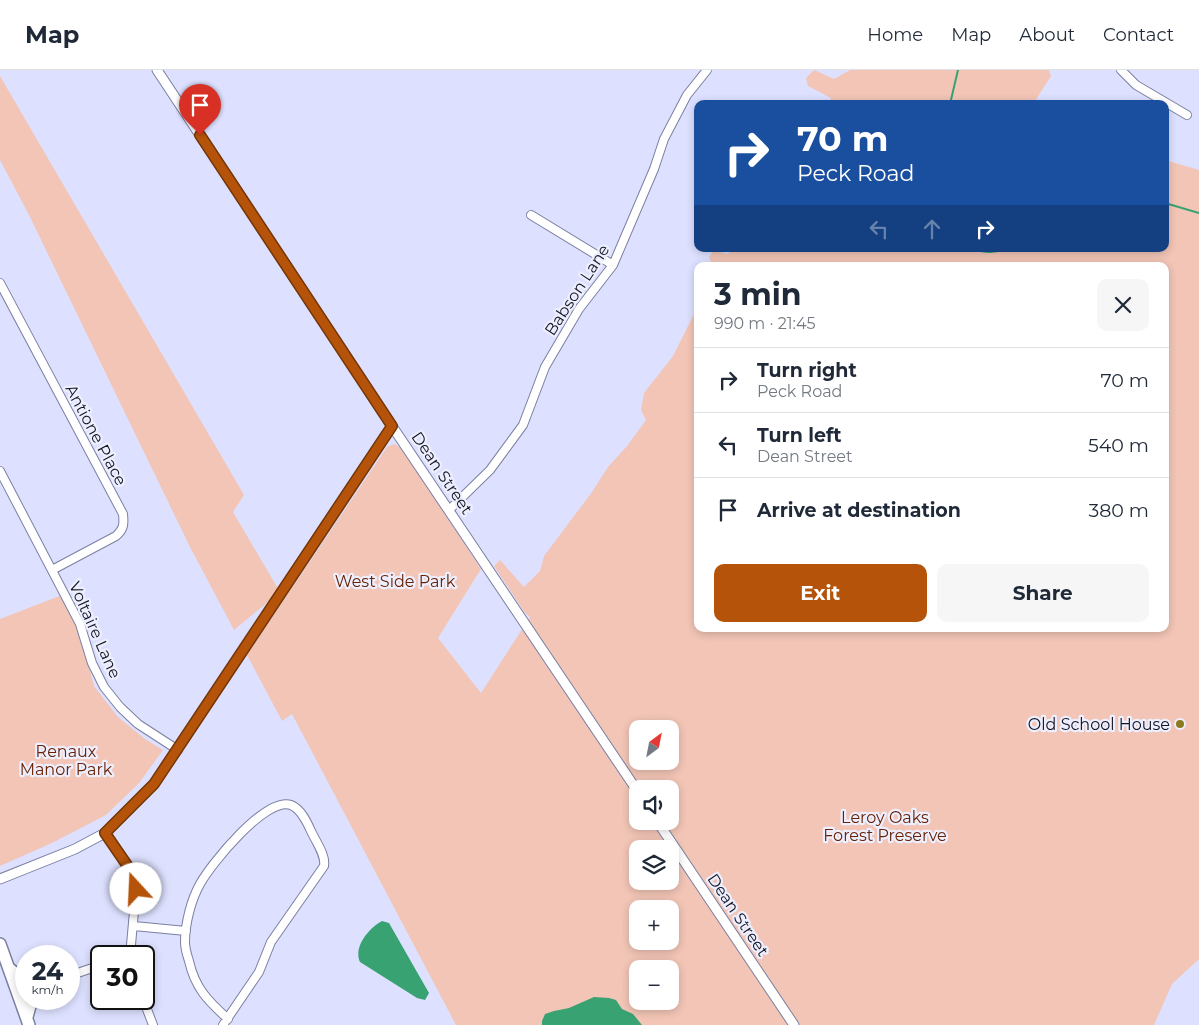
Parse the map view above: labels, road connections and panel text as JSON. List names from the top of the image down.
{
  "streets": {
    "street": [
      "Babson Lane",
      "Antione Place",
      "Dean Street",
      "Voltaire Lane"
    ]
  },
  "crossings": [
    ["Babson Lane", "Dean Street"],
    ["Antione Place", "Voltaire Lane"]
  ],
  "parks": ["West Side Park", "Renaux Manor Park", "Leroy Oaks Forest Preserve"],
  "places": ["Old School House"],
  "north": "top right",
  "page": {
    "header": "Map",
    "nav": [
      "Home",
      "Map",
      "About",
      "Contact"
    ],
    "turn": ["70 m", "Peck Road"],
    "heading": ["3 min", "990 m · 21:45"],
    "list": [
      {
        "name": "Turn right",
        "note": "Peck Road",
        "value": "70 m"
      },
      {
        "name": "Turn left",
        "note": "Dean Street",
        "value": "540 m"
      },
      {
        "name": "Arrive at destination",
        "value": "380 m"
      }
    ],
    "buttons": ["Exit", "Share"],
    "map_buttons": ["+", "−"],
    "speed": "24 km/h",
    "limit": "30"
  }
}
